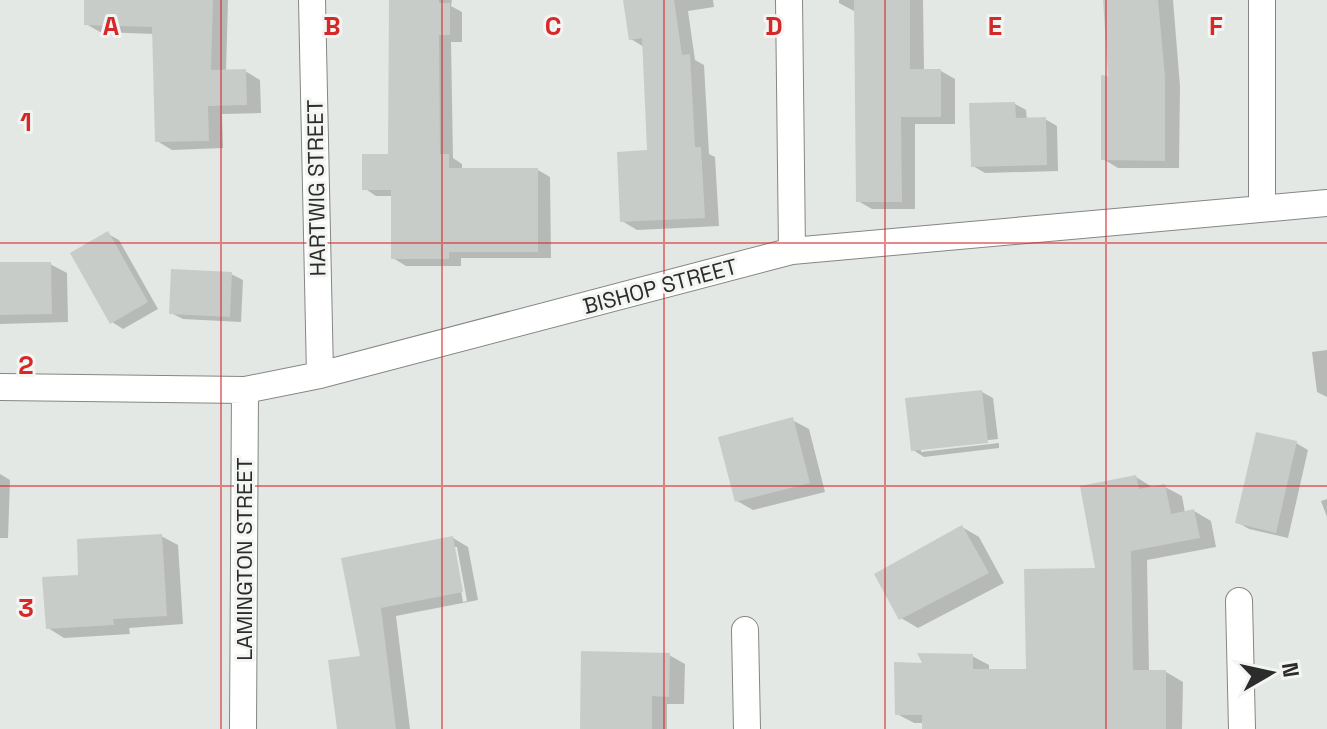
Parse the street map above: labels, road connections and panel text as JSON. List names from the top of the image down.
{
  "streets": {
    "street": ["HARTWIG STREET", "BISHOP STREET", "LAMINGTON STREET"]
  },
  "crossings": [
    ["HARTWIG STREET", "BISHOP STREET"],
    ["BISHOP STREET", "LAMINGTON STREET"]
  ],
  "north": "right",
  "grid": {
    "columns": [
      "A",
      "B",
      "C",
      "D",
      "E",
      "F"
    ],
    "rows": ["1", "2", "3"]
  }
}
